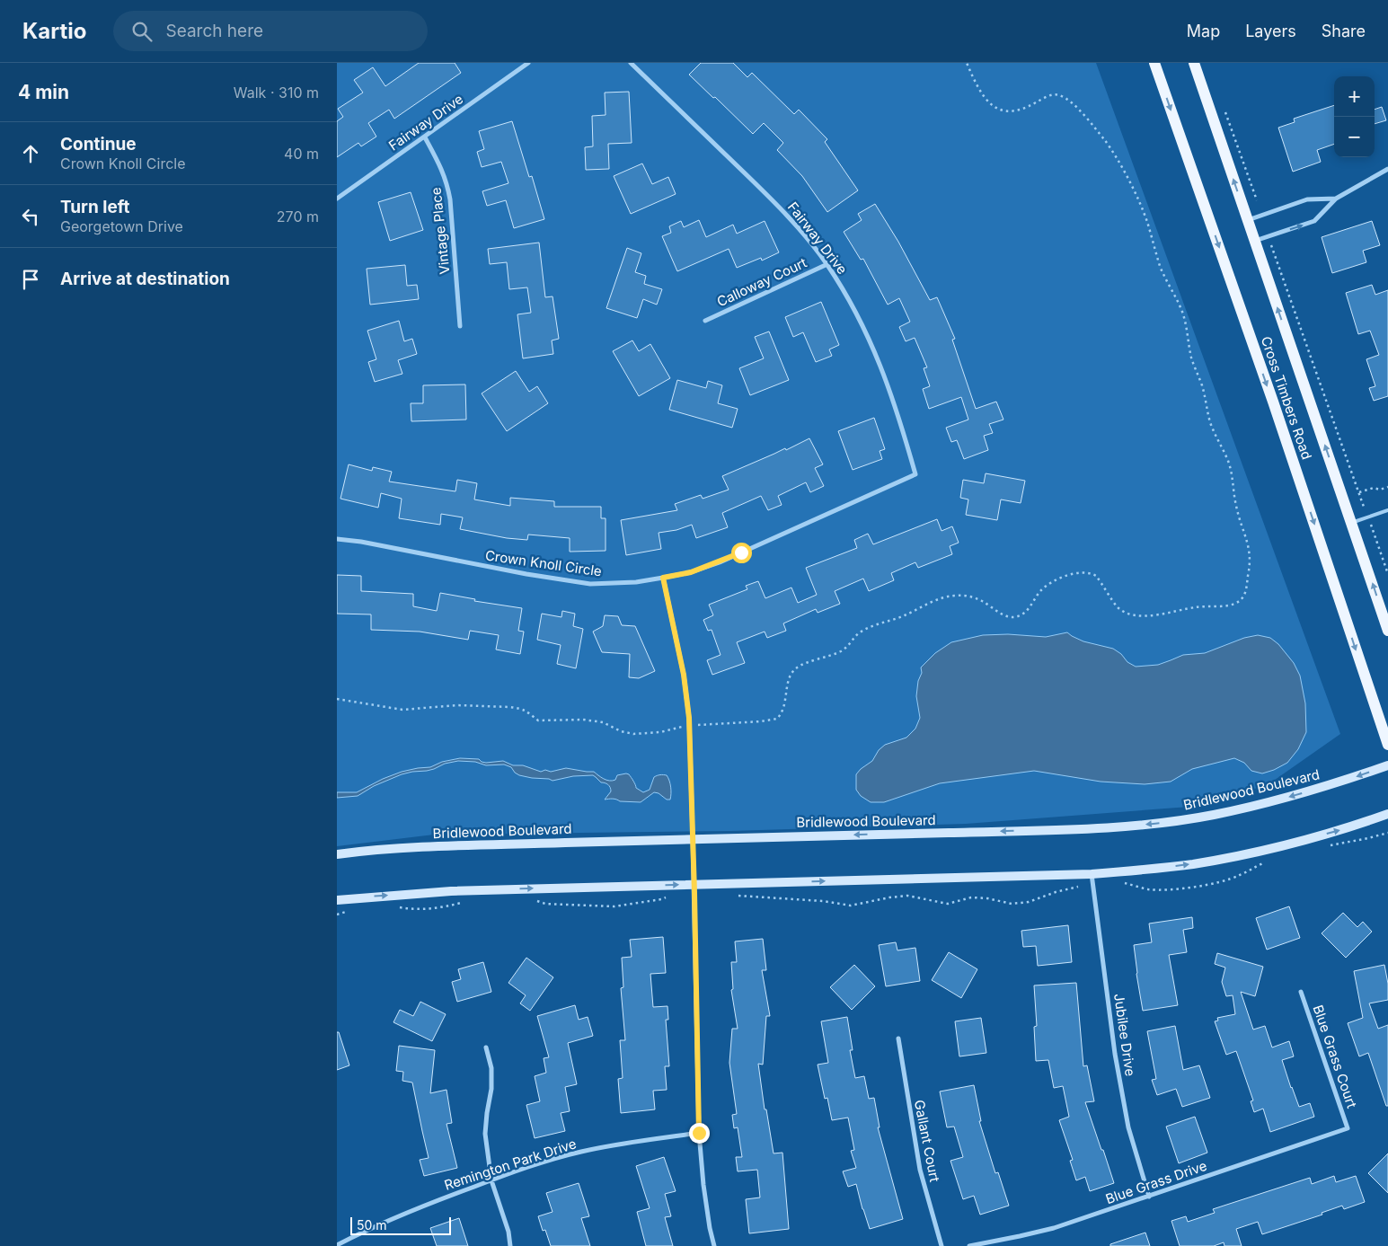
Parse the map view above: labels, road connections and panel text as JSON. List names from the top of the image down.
{
  "streets": {
    "main road": ["Cross Timbers Road", "Bridlewood Boulevard"],
    "street": [
      "Fairway Drive",
      "Vintage Place",
      "Calloway Court",
      "Crown Knoll Circle",
      "Jubilee Drive",
      "Blue Grass Court",
      "Gallant Court",
      "Remington Park Drive",
      "Blue Grass Drive"
    ]
  },
  "crossings": [
    ["Fairway Drive", "Vintage Place"],
    ["Fairway Drive", "Calloway Court"],
    ["Fairway Drive", "Crown Knoll Circle"],
    ["Jubilee Drive", "Blue Grass Drive"],
    ["Blue Grass Court", "Blue Grass Drive"]
  ],
  "scale_bar": "50 m",
  "page": {
    "header": "Kartio",
    "search": "Search here",
    "nav": ["Map", "Layers", "Share"],
    "heading": ["4 min", "Walk · 310 m"],
    "map_buttons": ["+", "−"],
    "list": [
      ["Continue", "Crown Knoll Circle", "40 m"],
      ["Turn left", "Georgetown Drive", "270 m"],
      "Arrive at destination"
    ],
    "scale": "50 m"
  }
}
